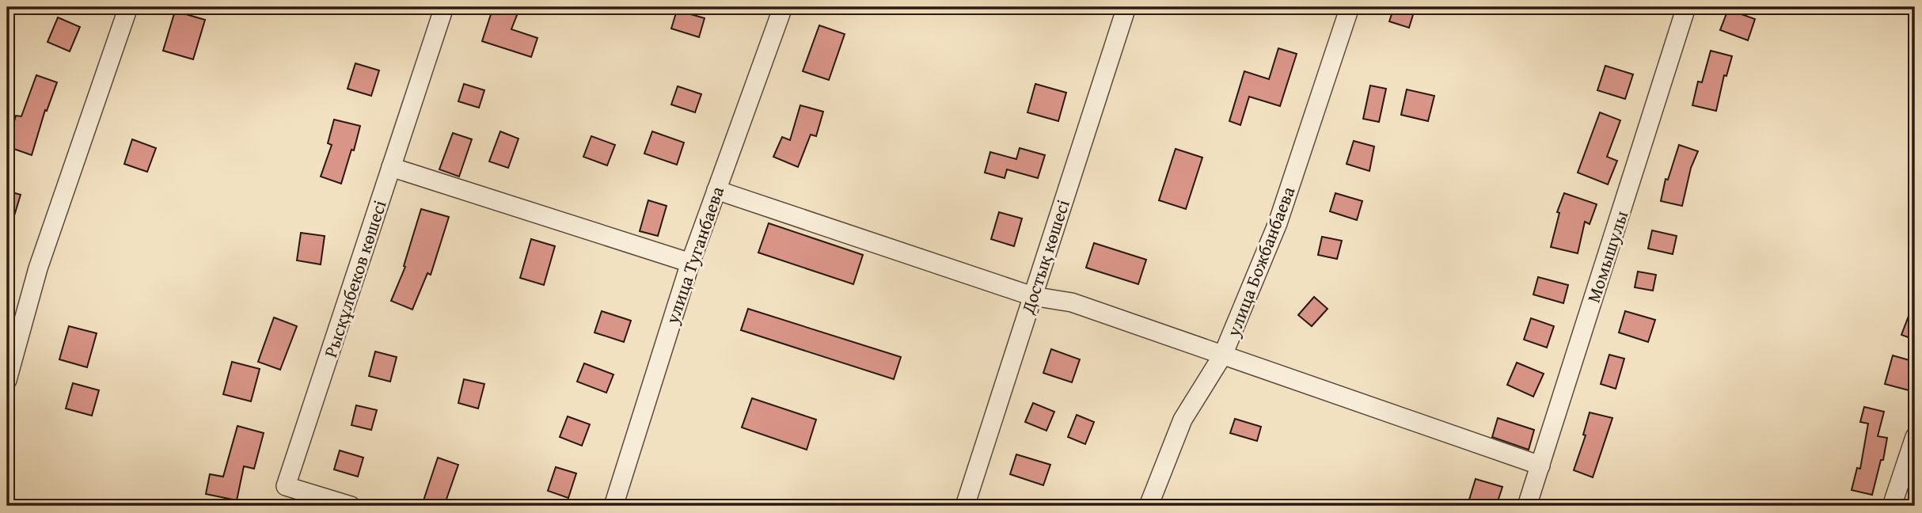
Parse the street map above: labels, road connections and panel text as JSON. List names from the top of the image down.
{
  "streets": {
    "street": [
      "улица Туганбаева",
      "Достық көшесі",
      "Момышулы",
      "улица Божбанбаева",
      "Рысқұлбеков көшесі"
    ]
  }
}
